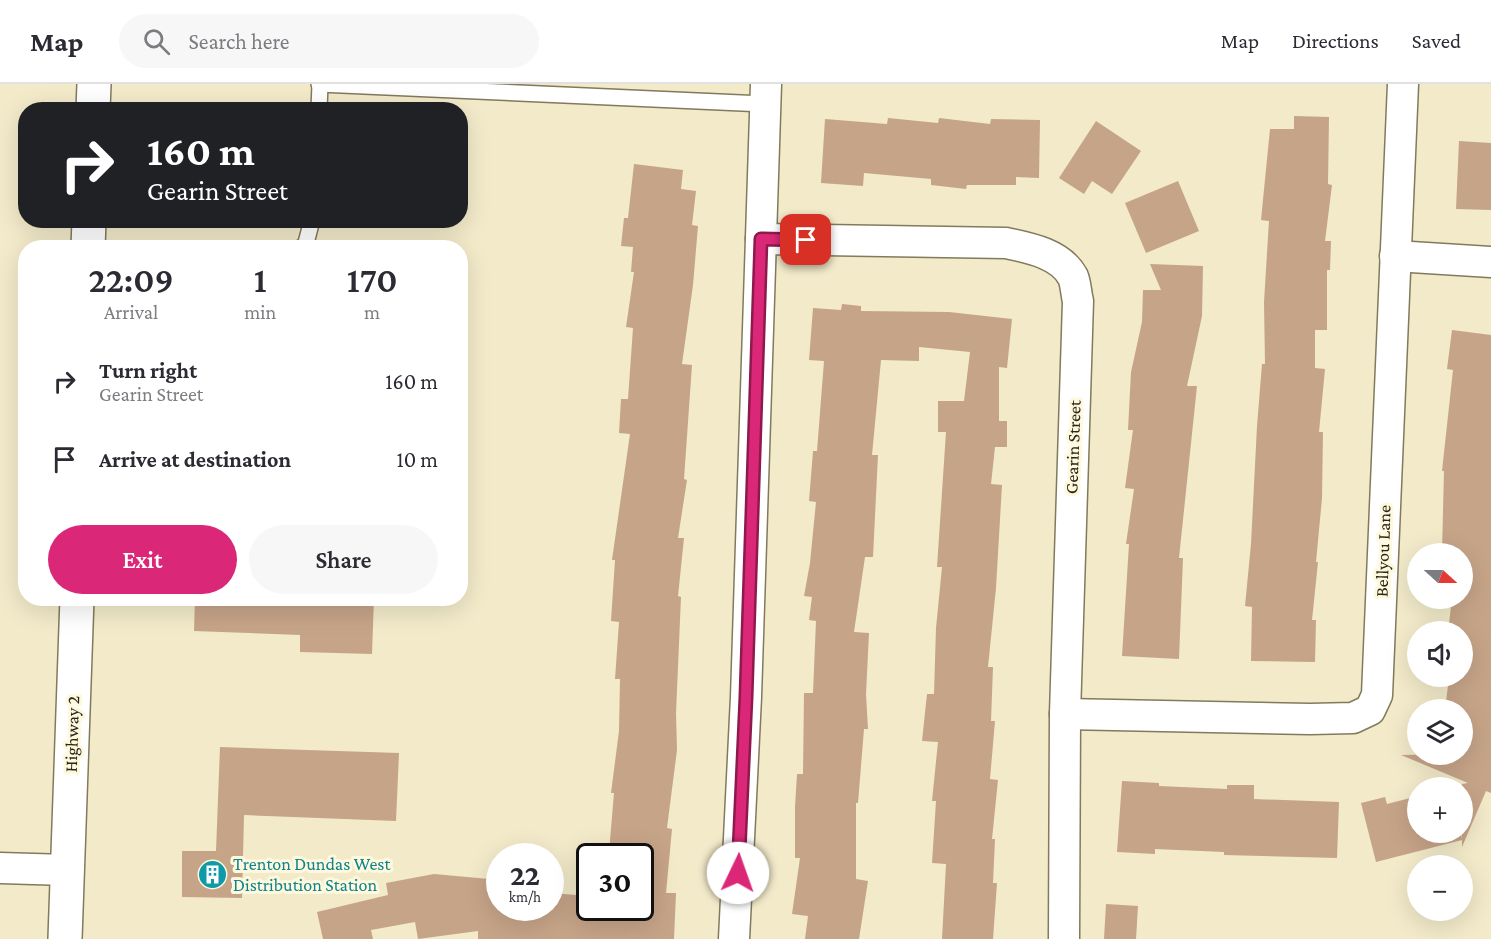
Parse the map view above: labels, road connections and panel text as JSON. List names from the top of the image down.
{
  "streets": {
    "main road": ["Highway 2"],
    "street": ["Gearin Street", "Bellyou Lane"]
  },
  "crossings": [
    ["Gearin Street", "Bellyou Lane"]
  ],
  "places": {
    "building": ["Trenton Dundas West Distribution Station"]
  },
  "north": "right",
  "page": {
    "header": "Map",
    "search": "Search here",
    "nav": ["Map", "Directions", "Saved"],
    "turn": ["160 m", "Gearin Street"],
    "eta": [
      "22:09",
      "Arrival",
      "1",
      "min",
      "170",
      "m"
    ],
    "list": [
      {
        "name": "Turn right",
        "note": "Gearin Street",
        "value": "160 m"
      },
      {
        "name": "Arrive at destination",
        "value": "10 m"
      }
    ],
    "buttons": ["Exit", "Share"],
    "map_buttons": ["+", "−"],
    "speed": "22 km/h",
    "limit": "30"
  }
}
